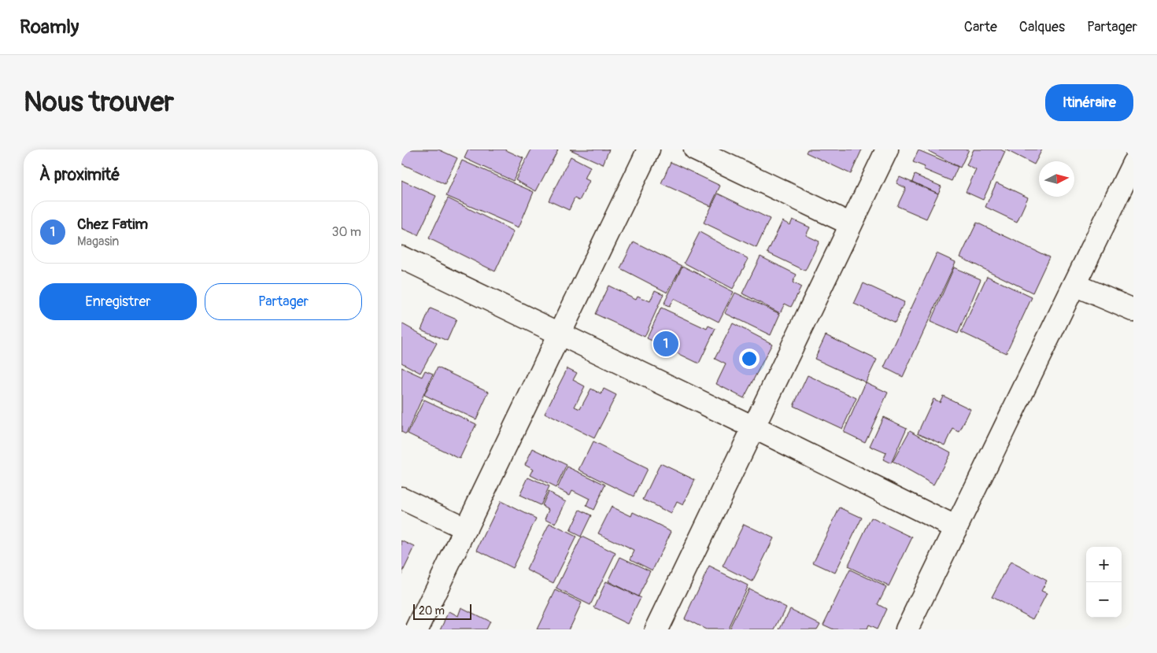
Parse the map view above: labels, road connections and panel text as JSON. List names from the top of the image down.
{
  "scale_bar": "20 m",
  "north": "right",
  "page": {
    "header": "Roamly",
    "nav": ["Carte", "Calques", "Partager"],
    "buttons": [
      "Itinéraire",
      ["Enregistrer", "Partager"]
    ],
    "title": "Nous trouver",
    "heading": "À proximité",
    "list": [
      {
        "mark": "1",
        "name": "Chez Fatim",
        "note": "Magasin",
        "value": "30 m"
      }
    ],
    "pins": "1",
    "map_buttons": ["+", "−"],
    "scale": "20 m"
  }
}
